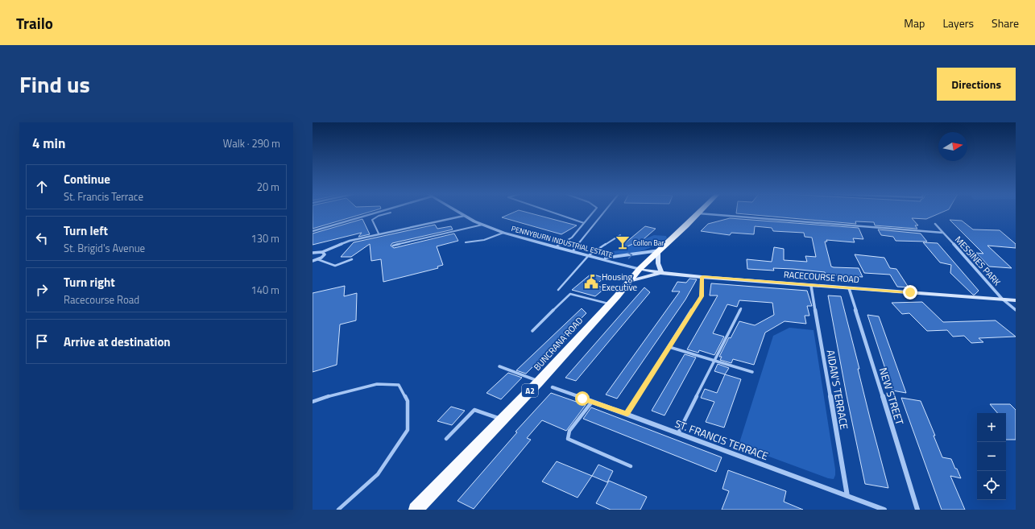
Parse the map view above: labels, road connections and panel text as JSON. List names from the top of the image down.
{
  "streets": {
    "highway": ["BUNCRANA ROAD", "A2"],
    "main road": ["RACECOURSE ROAD"],
    "street": [
      "PENNYBURN INDUSTRIAL ESTATE",
      "MESSINES PARK",
      "AIDAN'S TERRACE",
      "NEW STREET",
      "ST. FRANCIS TERRACE"
    ]
  },
  "crossings": [
    ["PENNYBURN INDUSTRIAL ESTATE", "RACECOURSE ROAD"],
    ["PENNYBURN INDUSTRIAL ESTATE", "BUNCRANA ROAD"],
    ["MESSINES PARK", "RACECOURSE ROAD"],
    ["MESSINES PARK", "BUNCRANA ROAD"],
    ["RACECOURSE ROAD", "BUNCRANA ROAD"],
    ["RACECOURSE ROAD", "AIDAN'S TERRACE"],
    ["RACECOURSE ROAD", "NEW STREET"],
    ["AIDAN'S TERRACE", "ST. FRANCIS TERRACE"]
  ],
  "places": {
    "bar": ["Collon Bar"],
    "public building": ["Housing Executive"]
  },
  "north": "right",
  "page": {
    "header": "Trailo",
    "nav": ["Map", "Layers", "Share"],
    "title": "Find us",
    "buttons": "Directions",
    "heading": ["4 min", "Walk · 290 m"],
    "list": [
      ["Continue", "St. Francis Terrace", "20 m"],
      ["Turn left", "St. Brigid's Avenue", "130 m"],
      ["Turn right", "Racecourse Road", "140 m"],
      "Arrive at destination"
    ],
    "map_buttons": ["+", "−"]
  }
}
